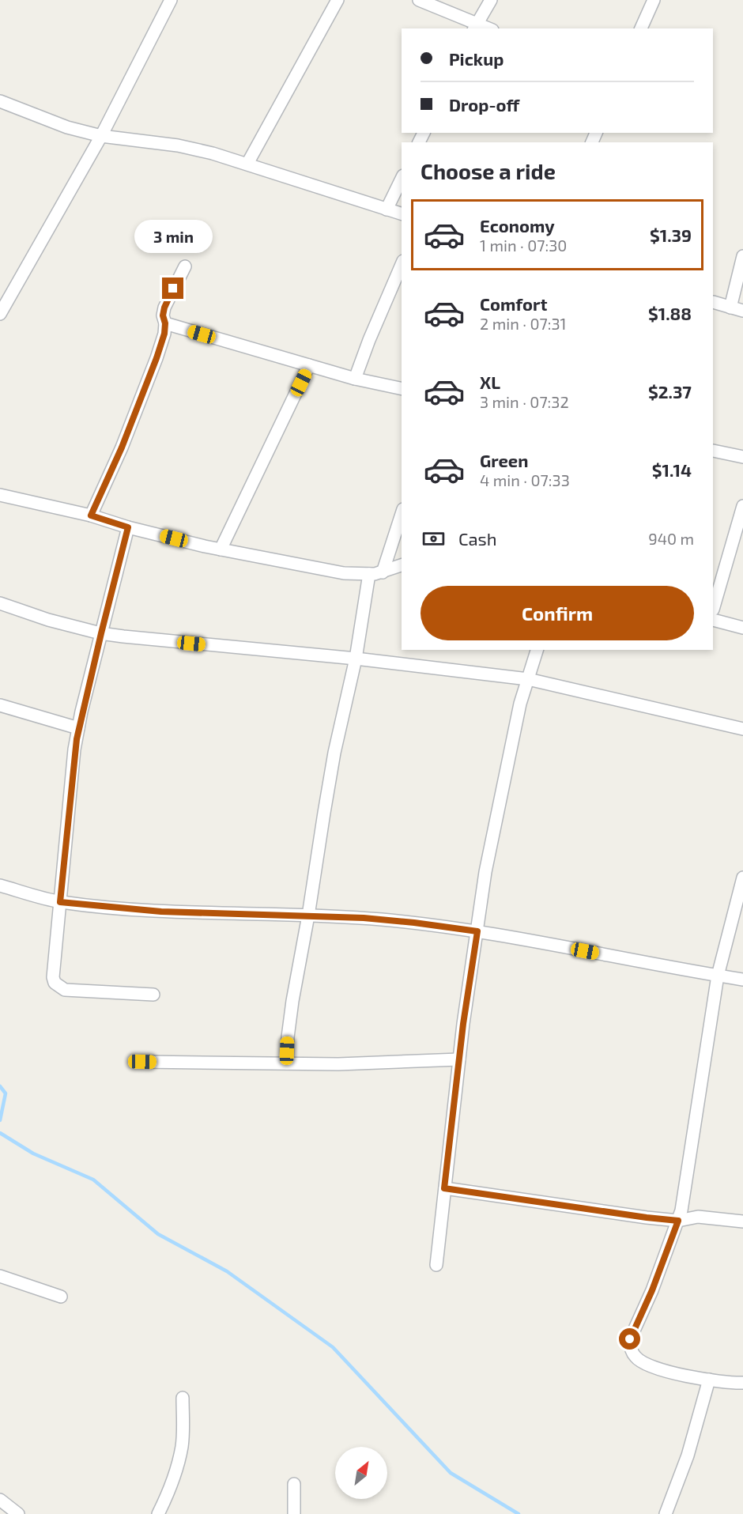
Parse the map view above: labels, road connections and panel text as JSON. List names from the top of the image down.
{
  "north": "top right",
  "page": {
    "banner": ["Pickup", "Drop-off"],
    "heading": "Choose a ride",
    "list": [
      {
        "name": "Economy",
        "note": "1 min · 07:30",
        "value": "$1.39"
      },
      {
        "name": "Comfort",
        "note": "2 min · 07:31",
        "value": "$1.88"
      },
      {
        "name": "XL",
        "note": "3 min · 07:32",
        "value": "$2.37"
      },
      {
        "name": "Green",
        "note": "4 min · 07:33",
        "value": "$1.14"
      }
    ],
    "bubble": "3 min",
    "pay": ["Cash", "940 m"],
    "buttons": "Confirm"
  }
}
